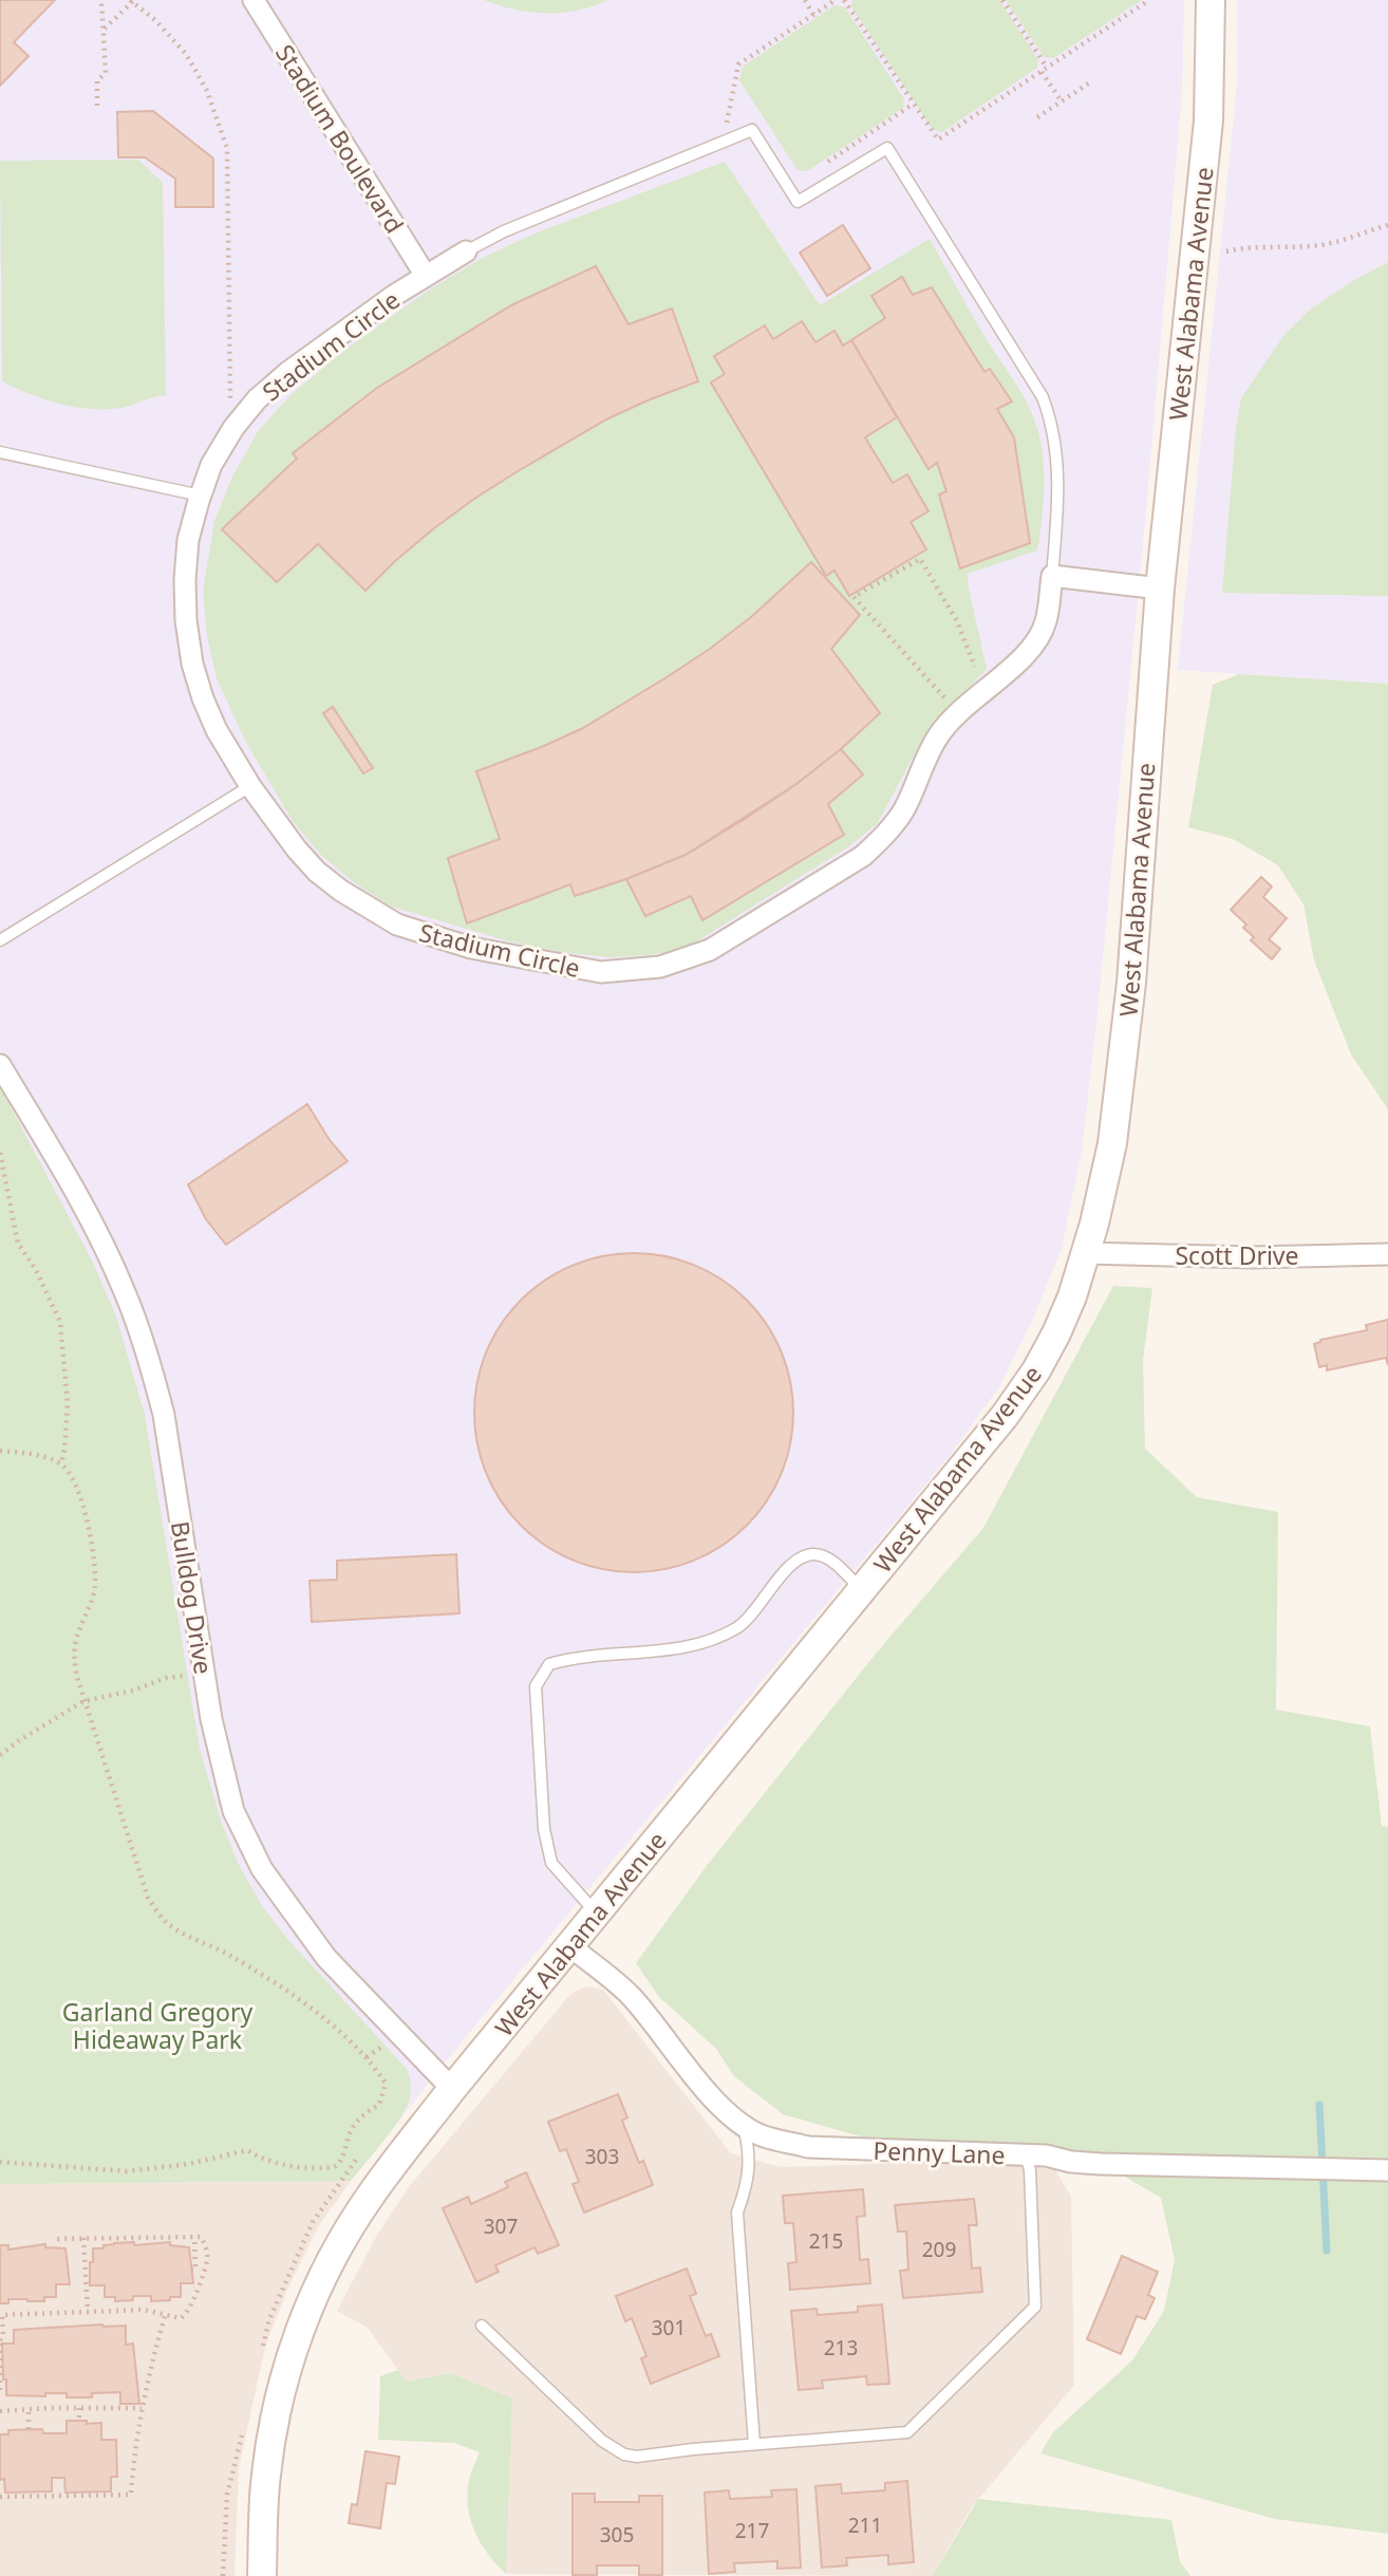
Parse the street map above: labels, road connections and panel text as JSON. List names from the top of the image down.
{
  "streets": {
    "main road": ["West Alabama Avenue"],
    "street": [
      "Stadium Boulevard",
      "Stadium Circle",
      "Scott Drive",
      "Bulldog Drive",
      "Penny Lane"
    ]
  },
  "crossings": [
    ["Stadium Boulevard", "Stadium Circle"],
    ["West Alabama Avenue", "Scott Drive"],
    ["West Alabama Avenue", "Bulldog Drive"],
    ["West Alabama Avenue", "Penny Lane"]
  ],
  "parks": ["Garland Gregory Hideaway Park"],
  "house_numbers": [
    "303",
    "307",
    "215",
    "209",
    "301",
    "213",
    "211",
    "217",
    "305"
  ]
}
